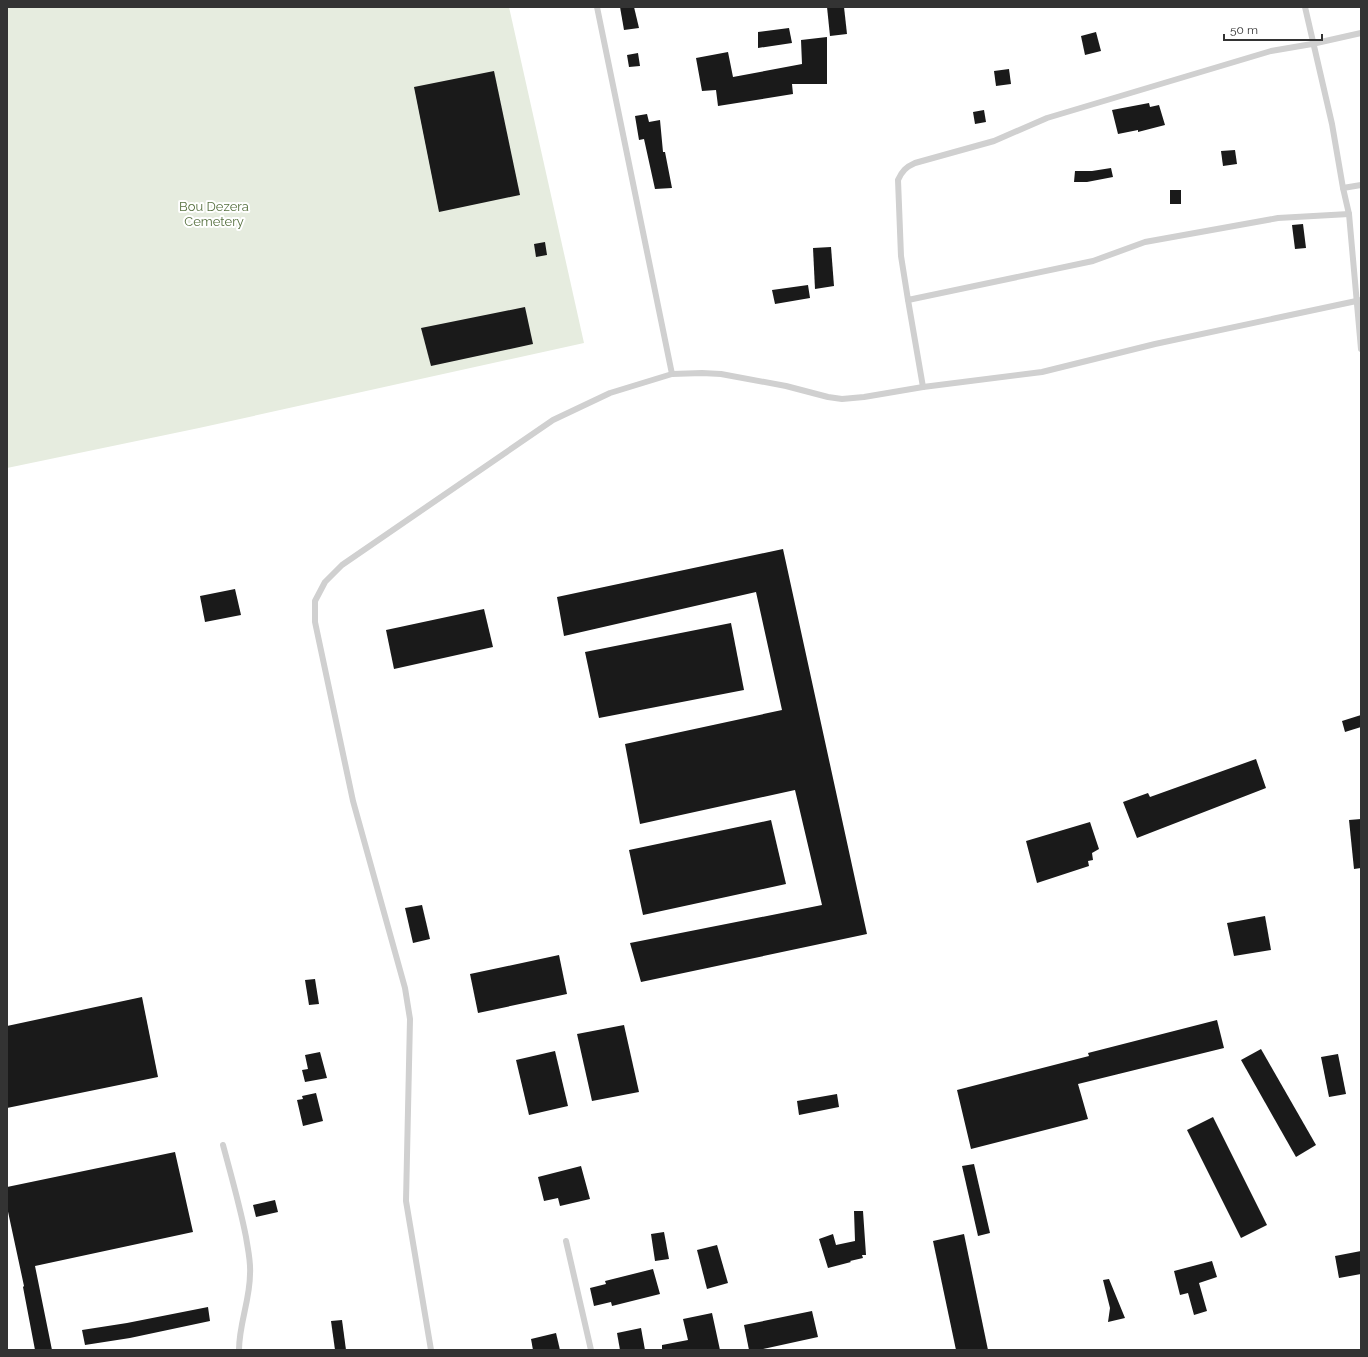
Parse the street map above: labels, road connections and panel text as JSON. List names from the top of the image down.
{
  "parks": ["Bou Dezera Cemetery"],
  "scale_bar": "50 m"
}
